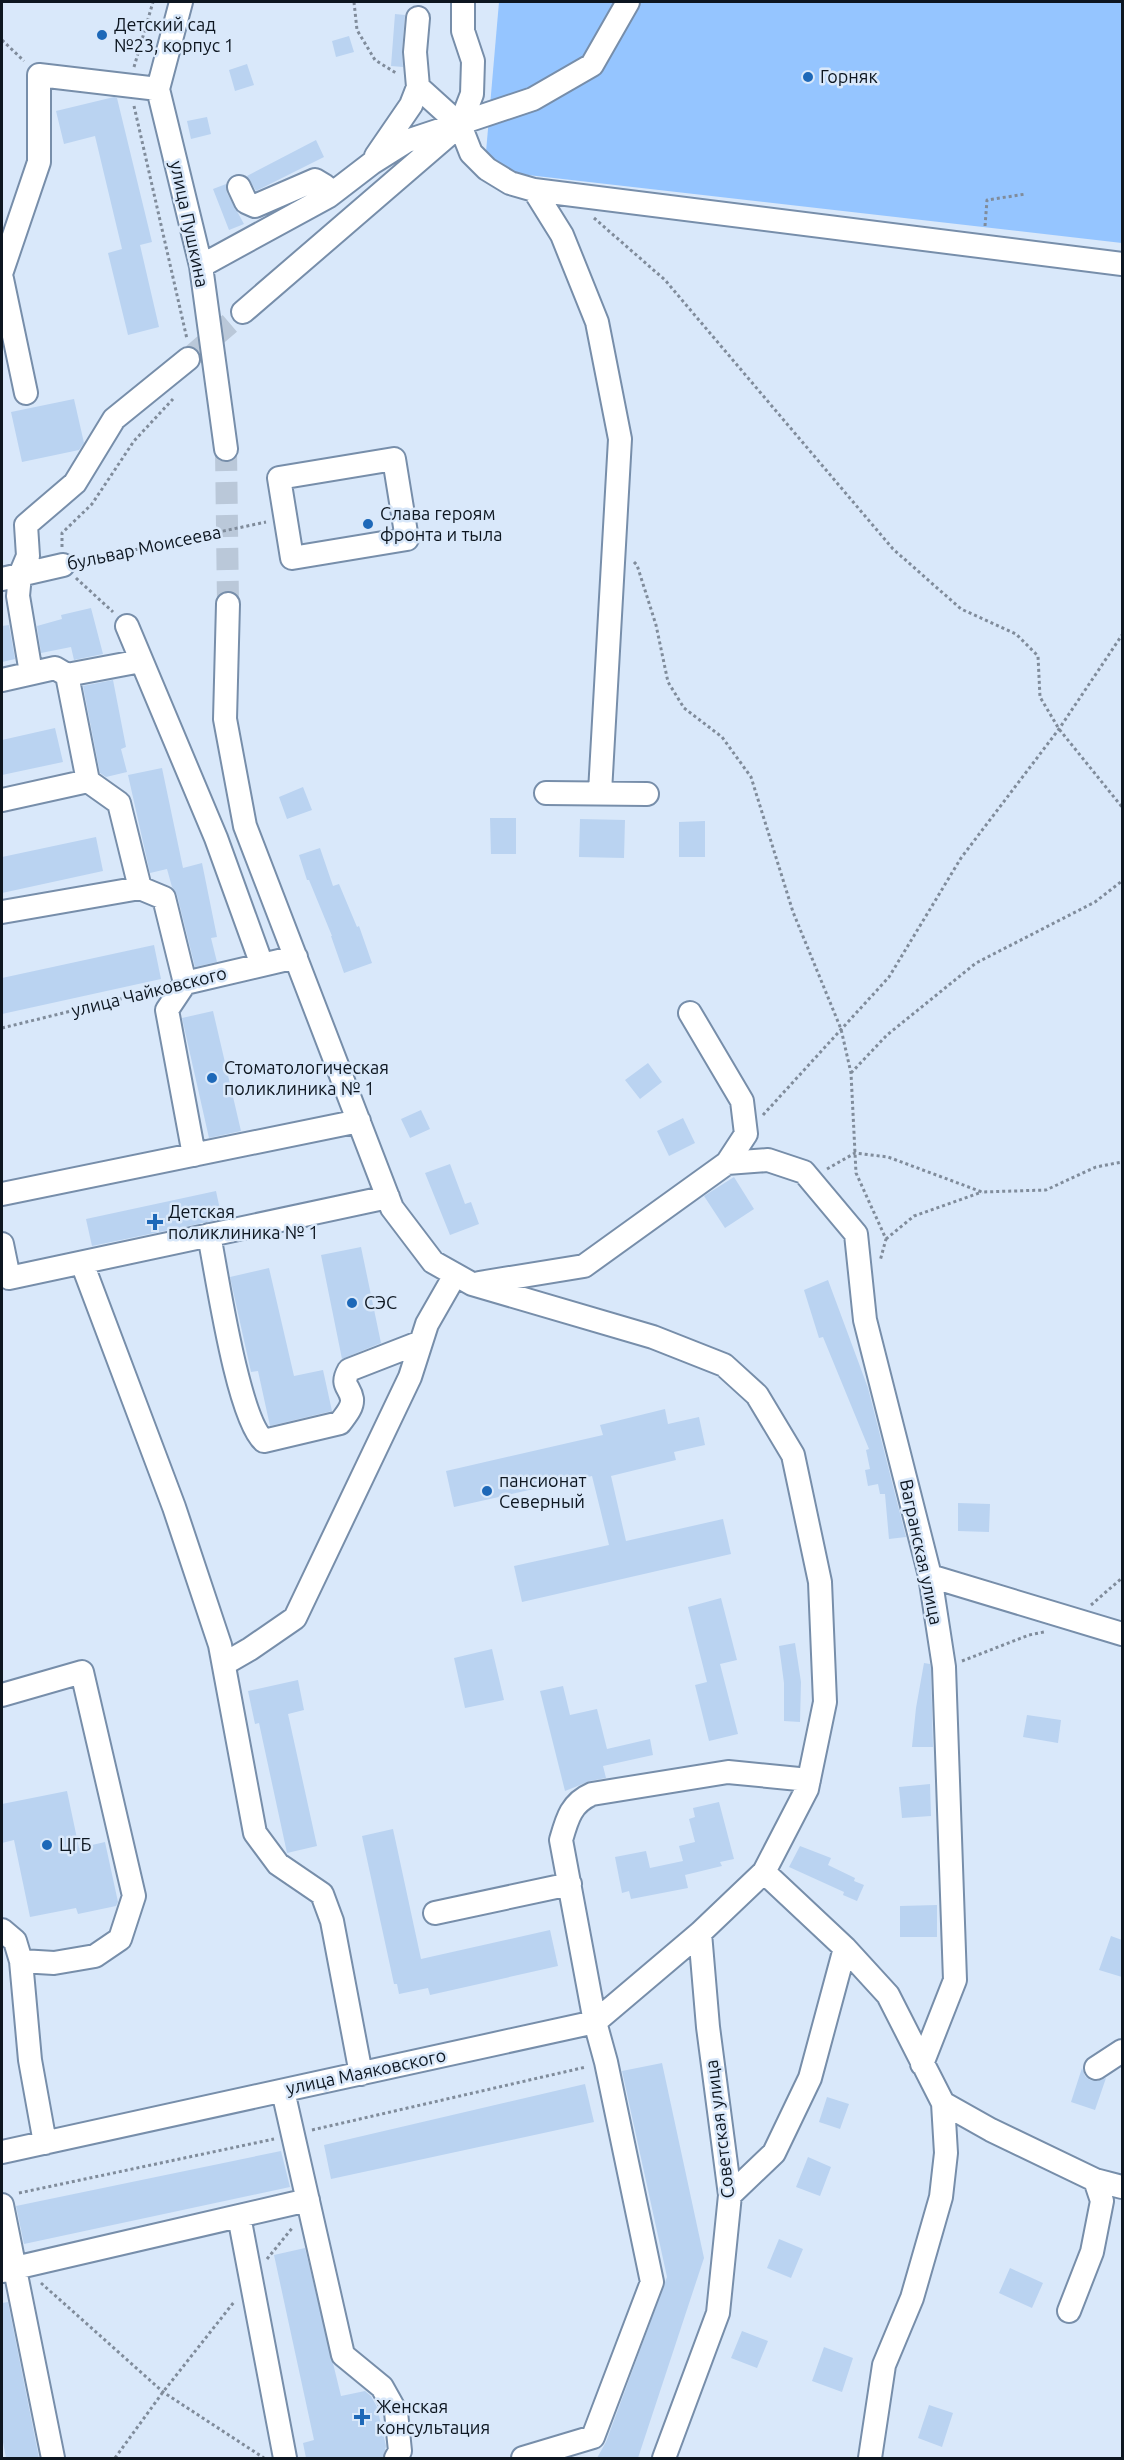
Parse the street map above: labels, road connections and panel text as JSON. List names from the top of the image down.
{
  "streets": {
    "street": [
      "улица Пушкина",
      "бульвар Моисеева",
      "улица Чайковского",
      "Вагранская улица",
      "улица Маяковского",
      "Советская улица"
    ]
  },
  "crossings": [
    ["улица Чайковского", "улица Маяковского"],
    ["улица Маяковского", "Советская улица"]
  ],
  "places": {
    "other": [
      "Детский сад №23, корпус 1",
      "Горняк",
      "Слава героям фронта и тыла",
      "Стоматологическая поликлиника № 1",
      "СЭС",
      "пансионат Северный",
      "ЦГБ"
    ],
    "health": ["Детская поликлиника № 1", "Женская консультация"]
  }
}
